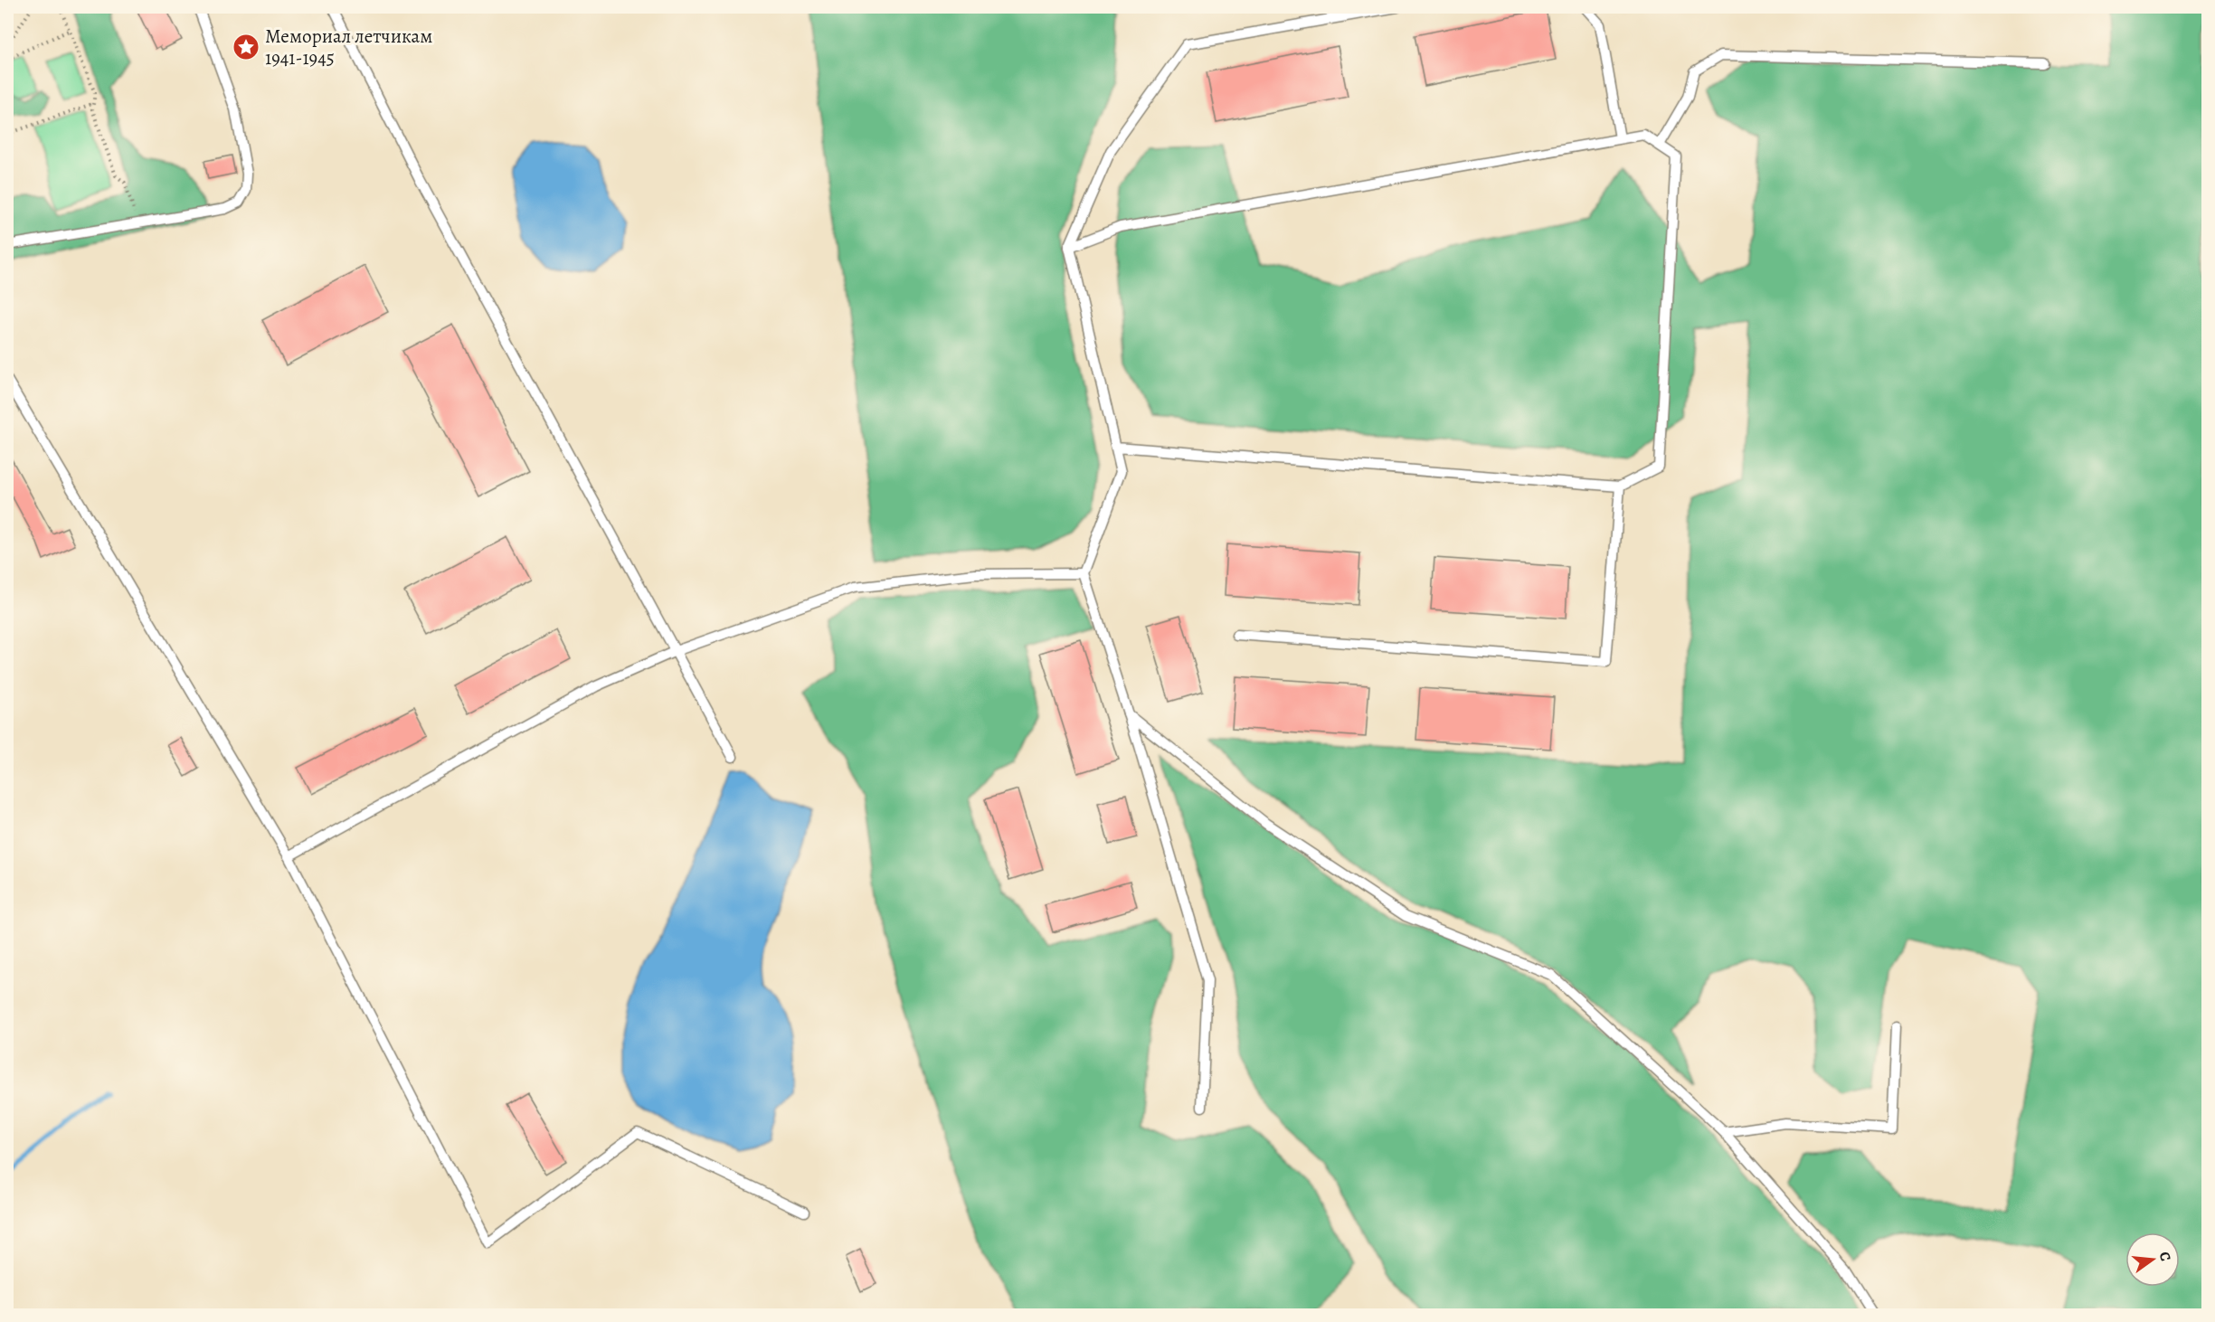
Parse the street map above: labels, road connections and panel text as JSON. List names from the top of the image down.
{
  "places": {
    "place": ["Мемориал летчикам 1941-1945"]
  },
  "north": "right"
}
